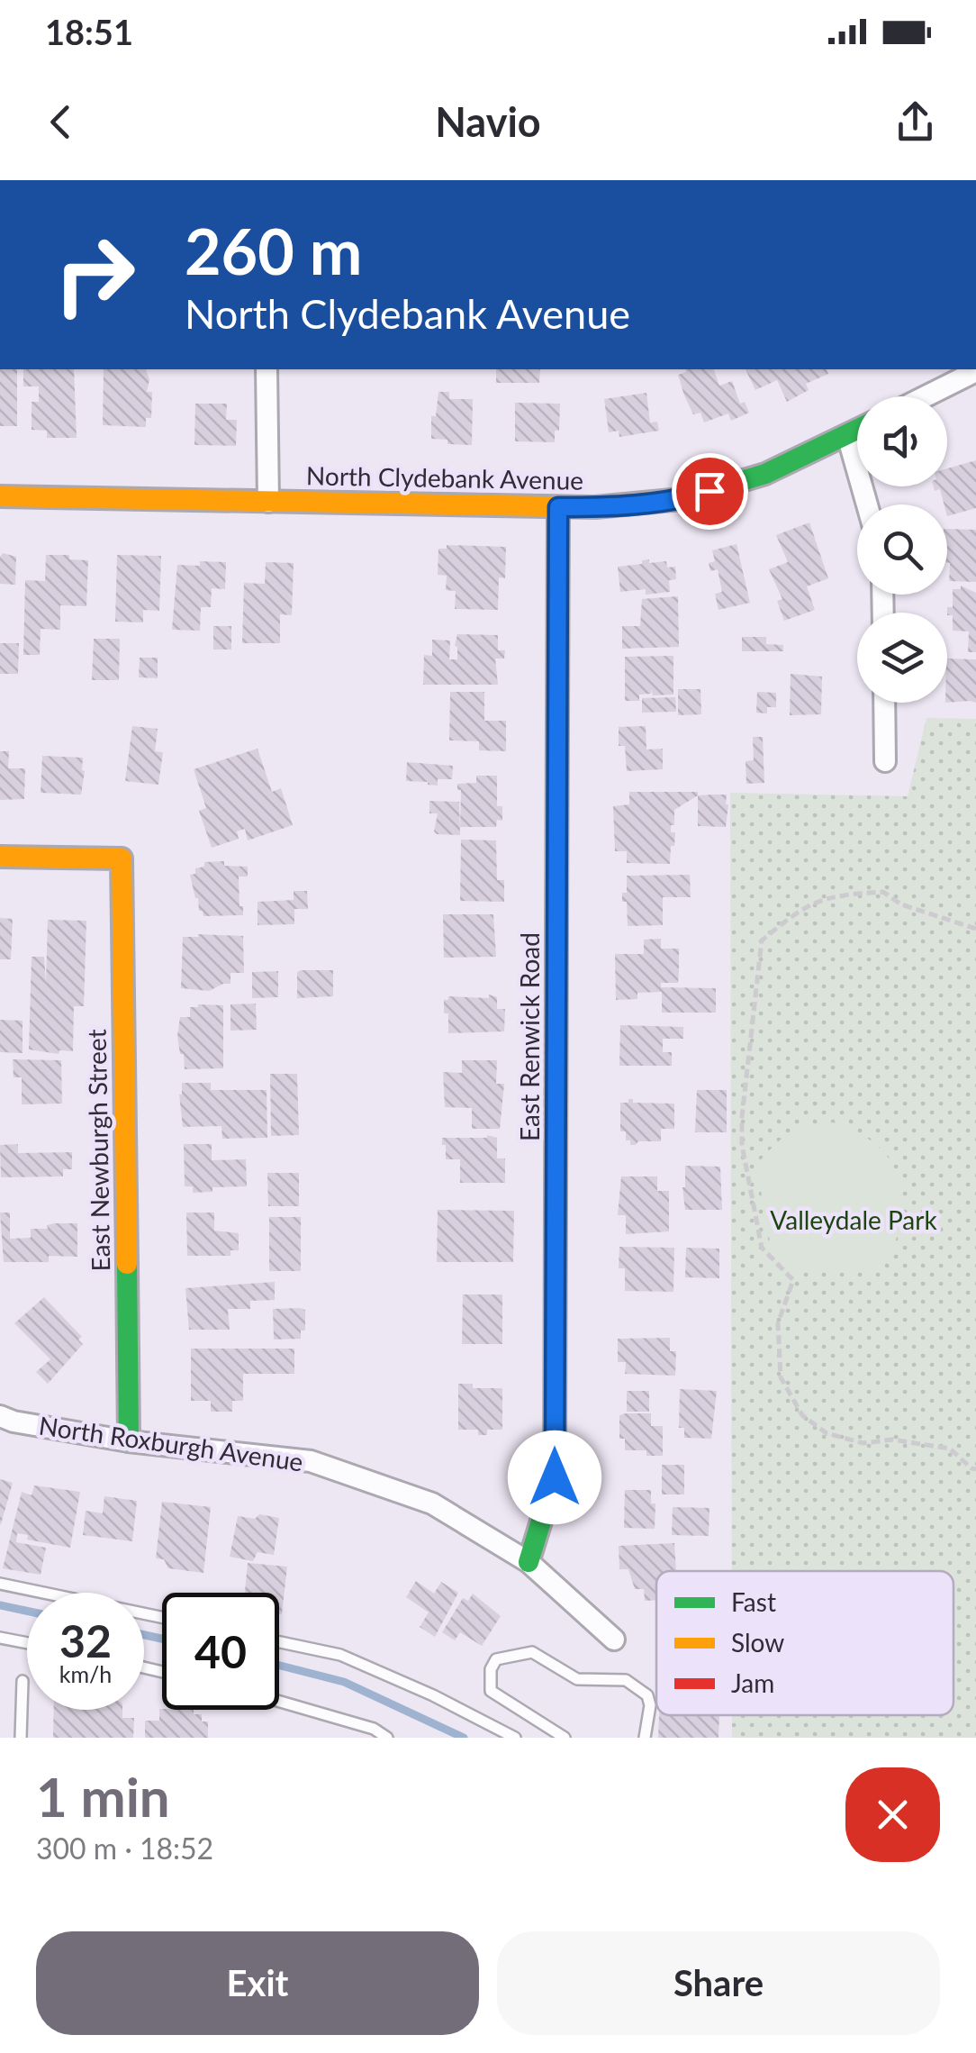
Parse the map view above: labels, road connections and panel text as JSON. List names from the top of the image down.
{
  "streets": {
    "street": [
      "North Clydebank Avenue",
      "East Renwick Road",
      "East Newburgh Street",
      "North Roxburgh Avenue"
    ]
  },
  "crossings": [
    ["North Clydebank Avenue", "East Renwick Road"],
    ["East Renwick Road", "North Roxburgh Avenue"],
    ["East Newburgh Street", "North Roxburgh Avenue"]
  ],
  "parks": ["Valleydale Park"],
  "legend": ["Fast", "Slow", "Jam"],
  "page": {
    "status": "18:51",
    "header": "Navio",
    "turn": ["260 m", "North Clydebank Avenue"],
    "speed": "32 km/h",
    "limit": "40",
    "heading": ["1 min", "300 m · 18:52"],
    "buttons": ["Exit", "Share"]
  }
}
